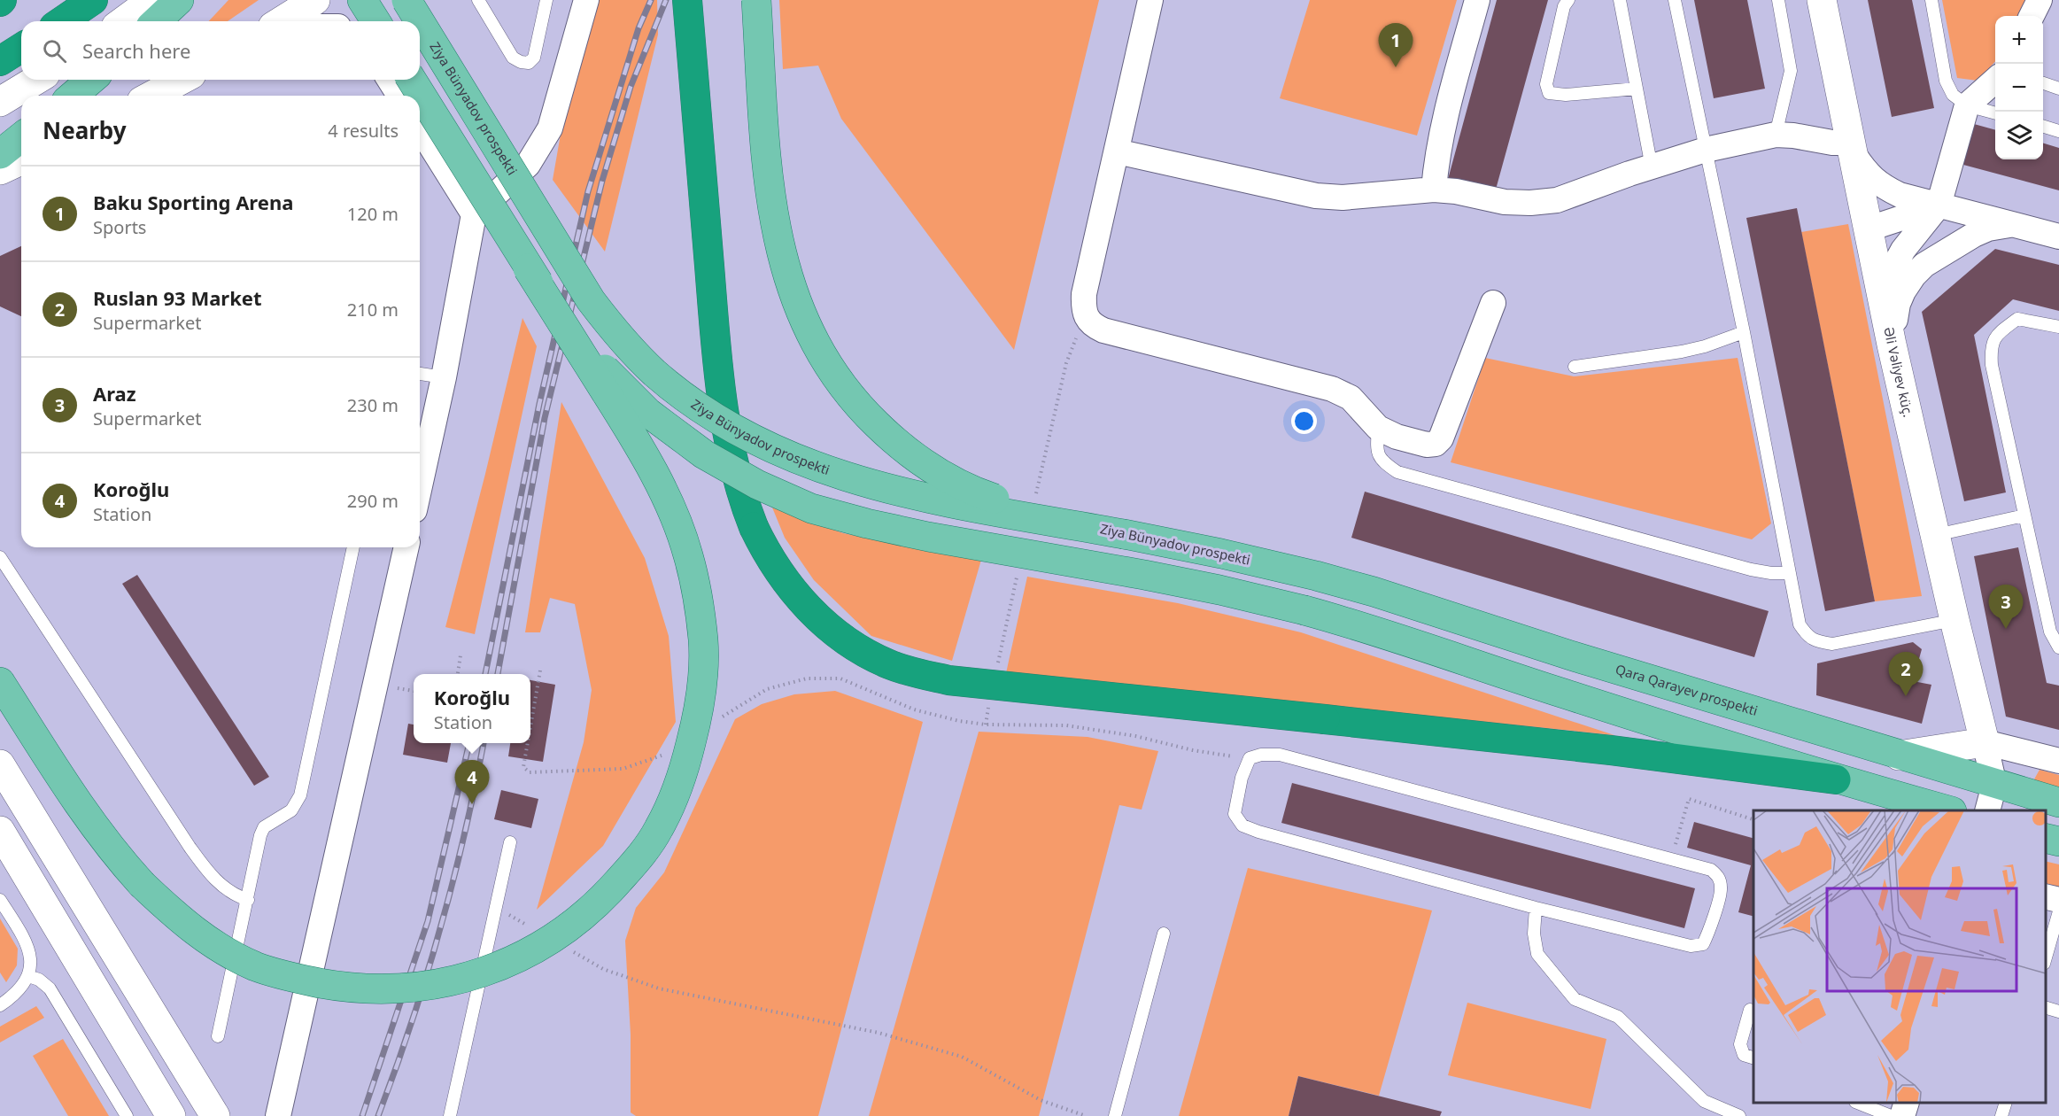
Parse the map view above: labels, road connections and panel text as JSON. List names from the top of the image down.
{
  "streets": {
    "main road": ["Ziya Bünyadov prospekti", "Əli Vəliyev küç.", "Qara Qarayev prospekti"]
  },
  "crossings": [
    ["Ziya Bünyadov prospekti", "Qara Qarayev prospekti"]
  ],
  "page": {
    "map_buttons": ["+", "−"],
    "search": "Search here",
    "pins": [
      "1",
      "3",
      "2",
      "4"
    ],
    "heading": ["Nearby", "4 results"],
    "list": [
      {
        "mark": "1",
        "name": "Baku Sporting Arena",
        "note": "Sports",
        "value": "120 m"
      },
      {
        "mark": "2",
        "name": "Ruslan 93 Market",
        "note": "Supermarket",
        "value": "210 m"
      },
      {
        "mark": "3",
        "name": "Araz",
        "note": "Supermarket",
        "value": "230 m"
      },
      {
        "mark": "4",
        "name": "Koroğlu",
        "note": "Station",
        "value": "290 m"
      }
    ],
    "popup": ["Koroğlu", "Station"]
  }
}
